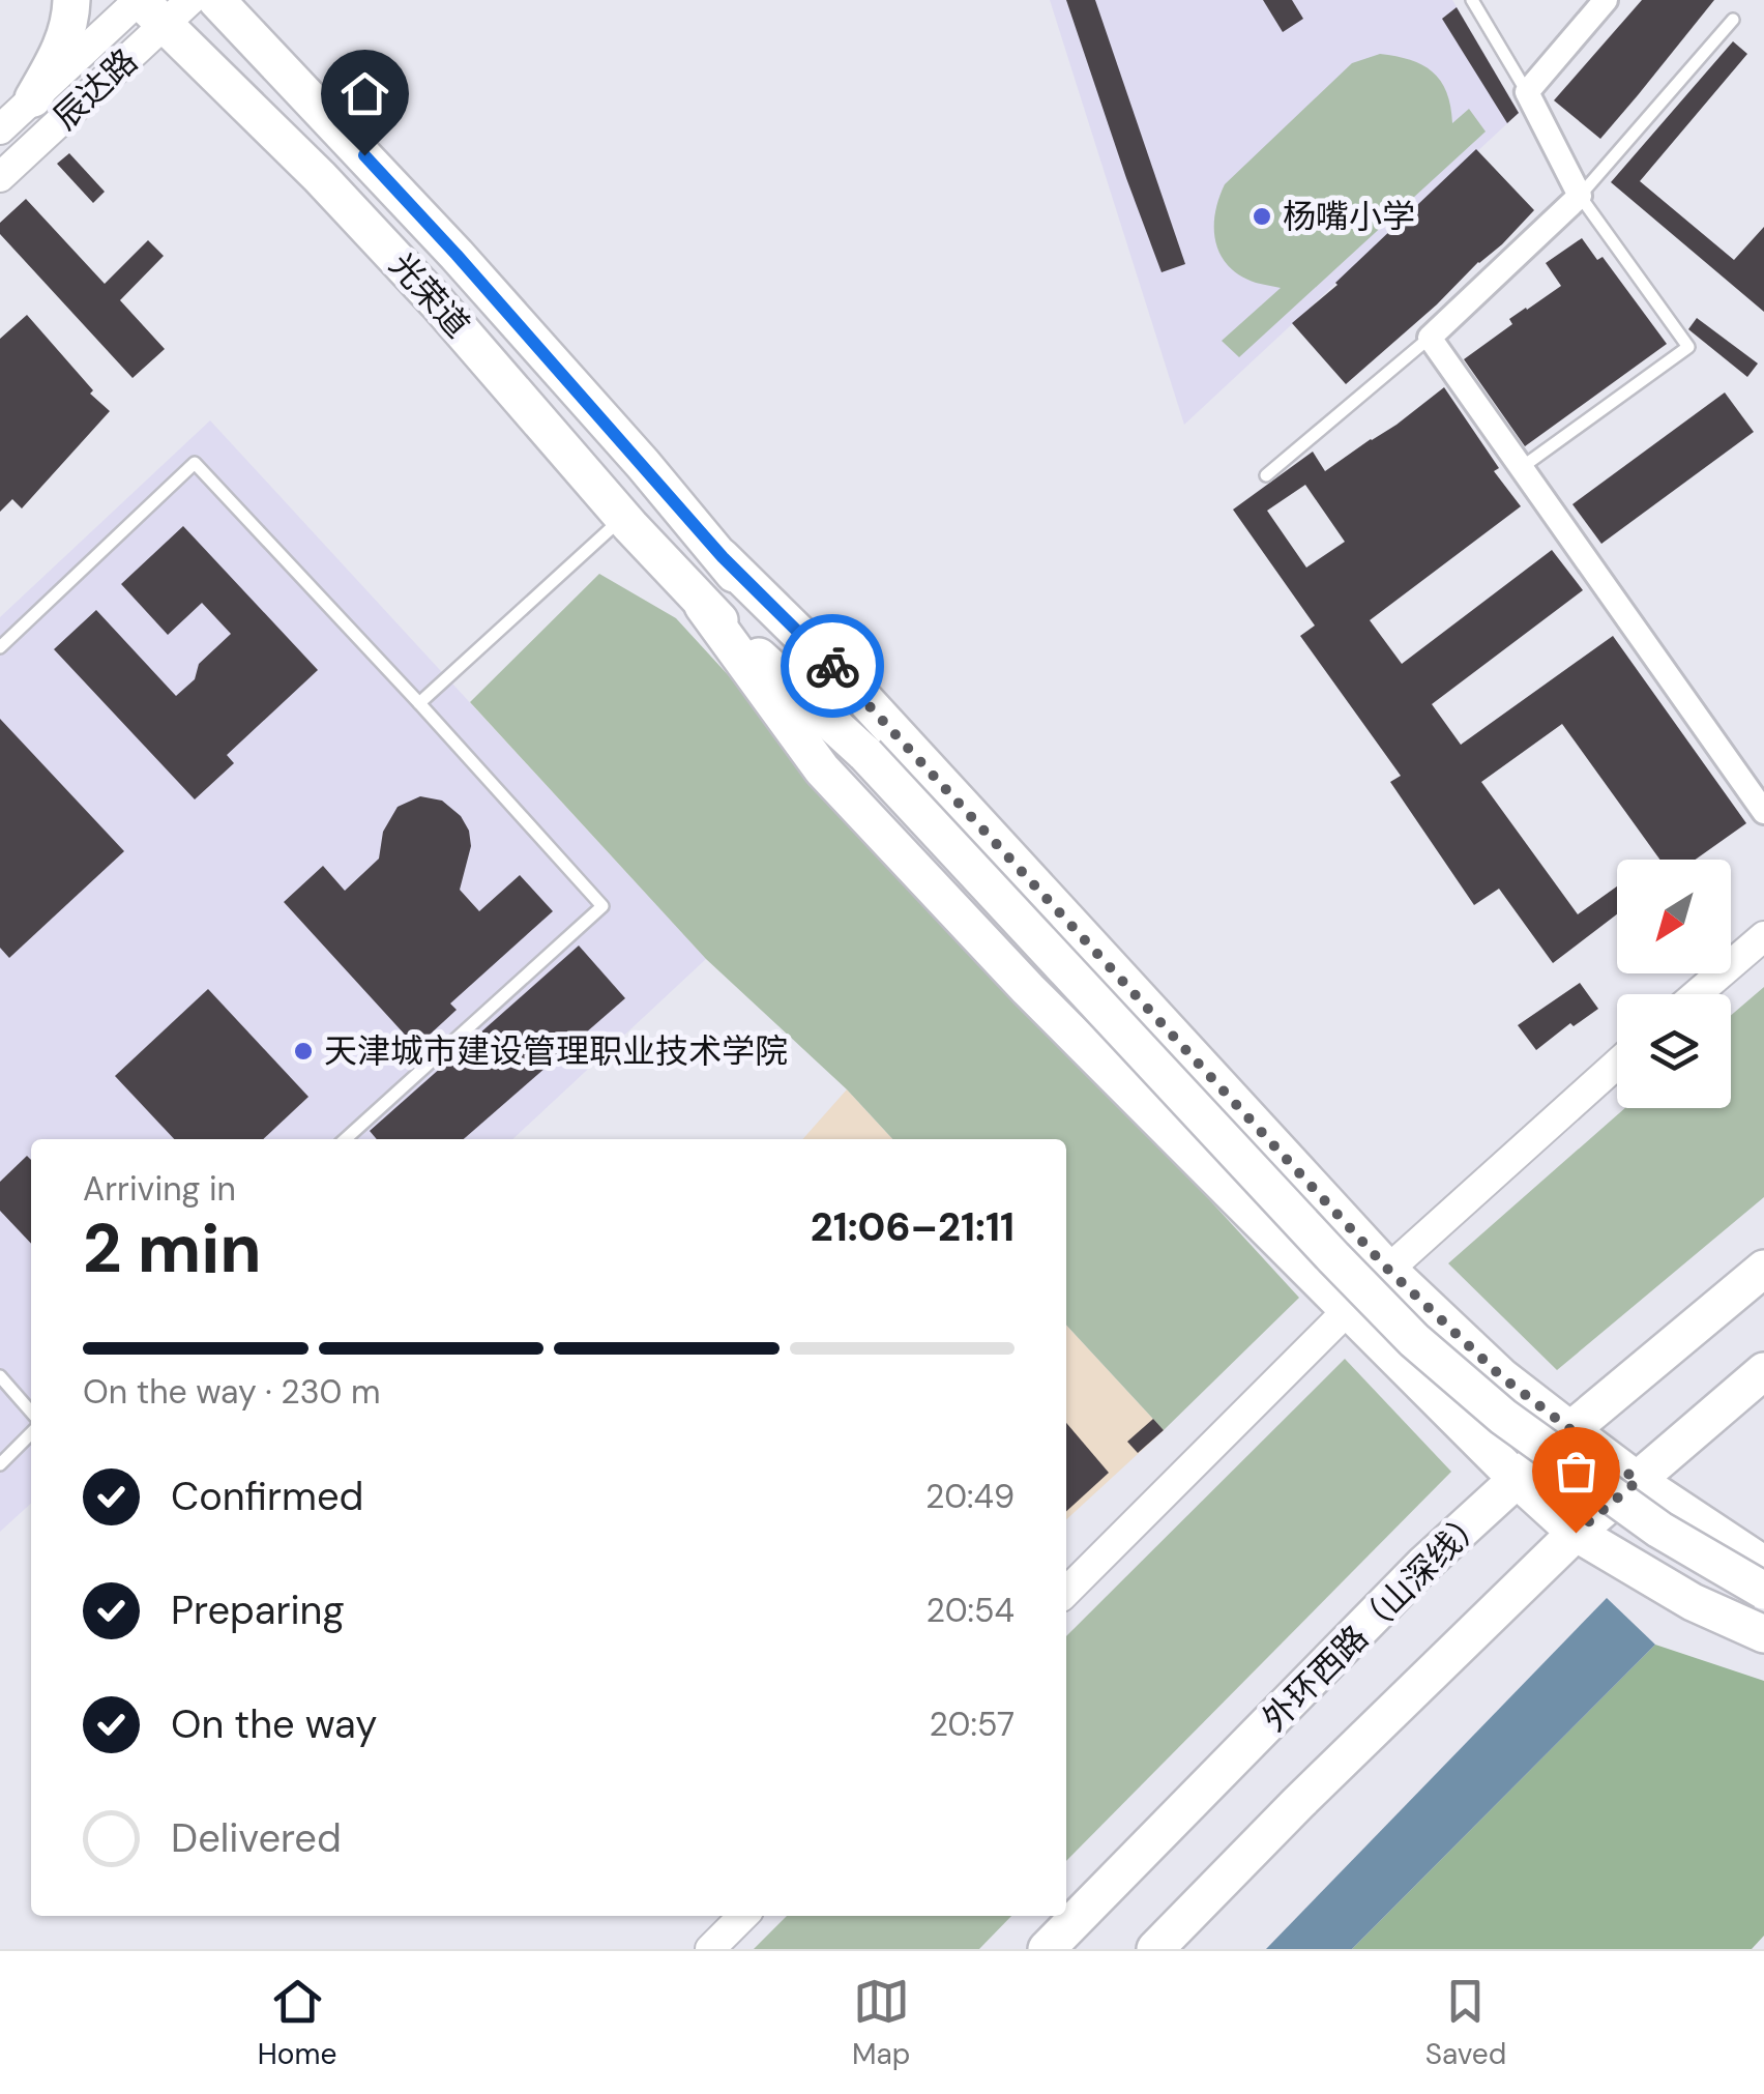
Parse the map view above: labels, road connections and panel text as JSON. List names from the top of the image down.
{
  "streets": {
    "main road": ["光荣道", "外环西路（山深线）"],
    "street": ["辰达路"]
  },
  "crossings": [
    ["辰达路", "光荣道"]
  ],
  "places": ["杨嘴小学", "天津城市建设管理职业技术学院"],
  "north": "bottom left",
  "page": {
    "heading": ["2 min", "Arriving in", "21:06–21:11"],
    "bar": "On the way · 230 m",
    "list": [
      ["Confirmed", "20:49"],
      ["Preparing", "20:54"],
      ["On the way", "20:57"],
      "Delivered"
    ],
    "tabs": ["Home", "Map", "Saved"]
  }
}
